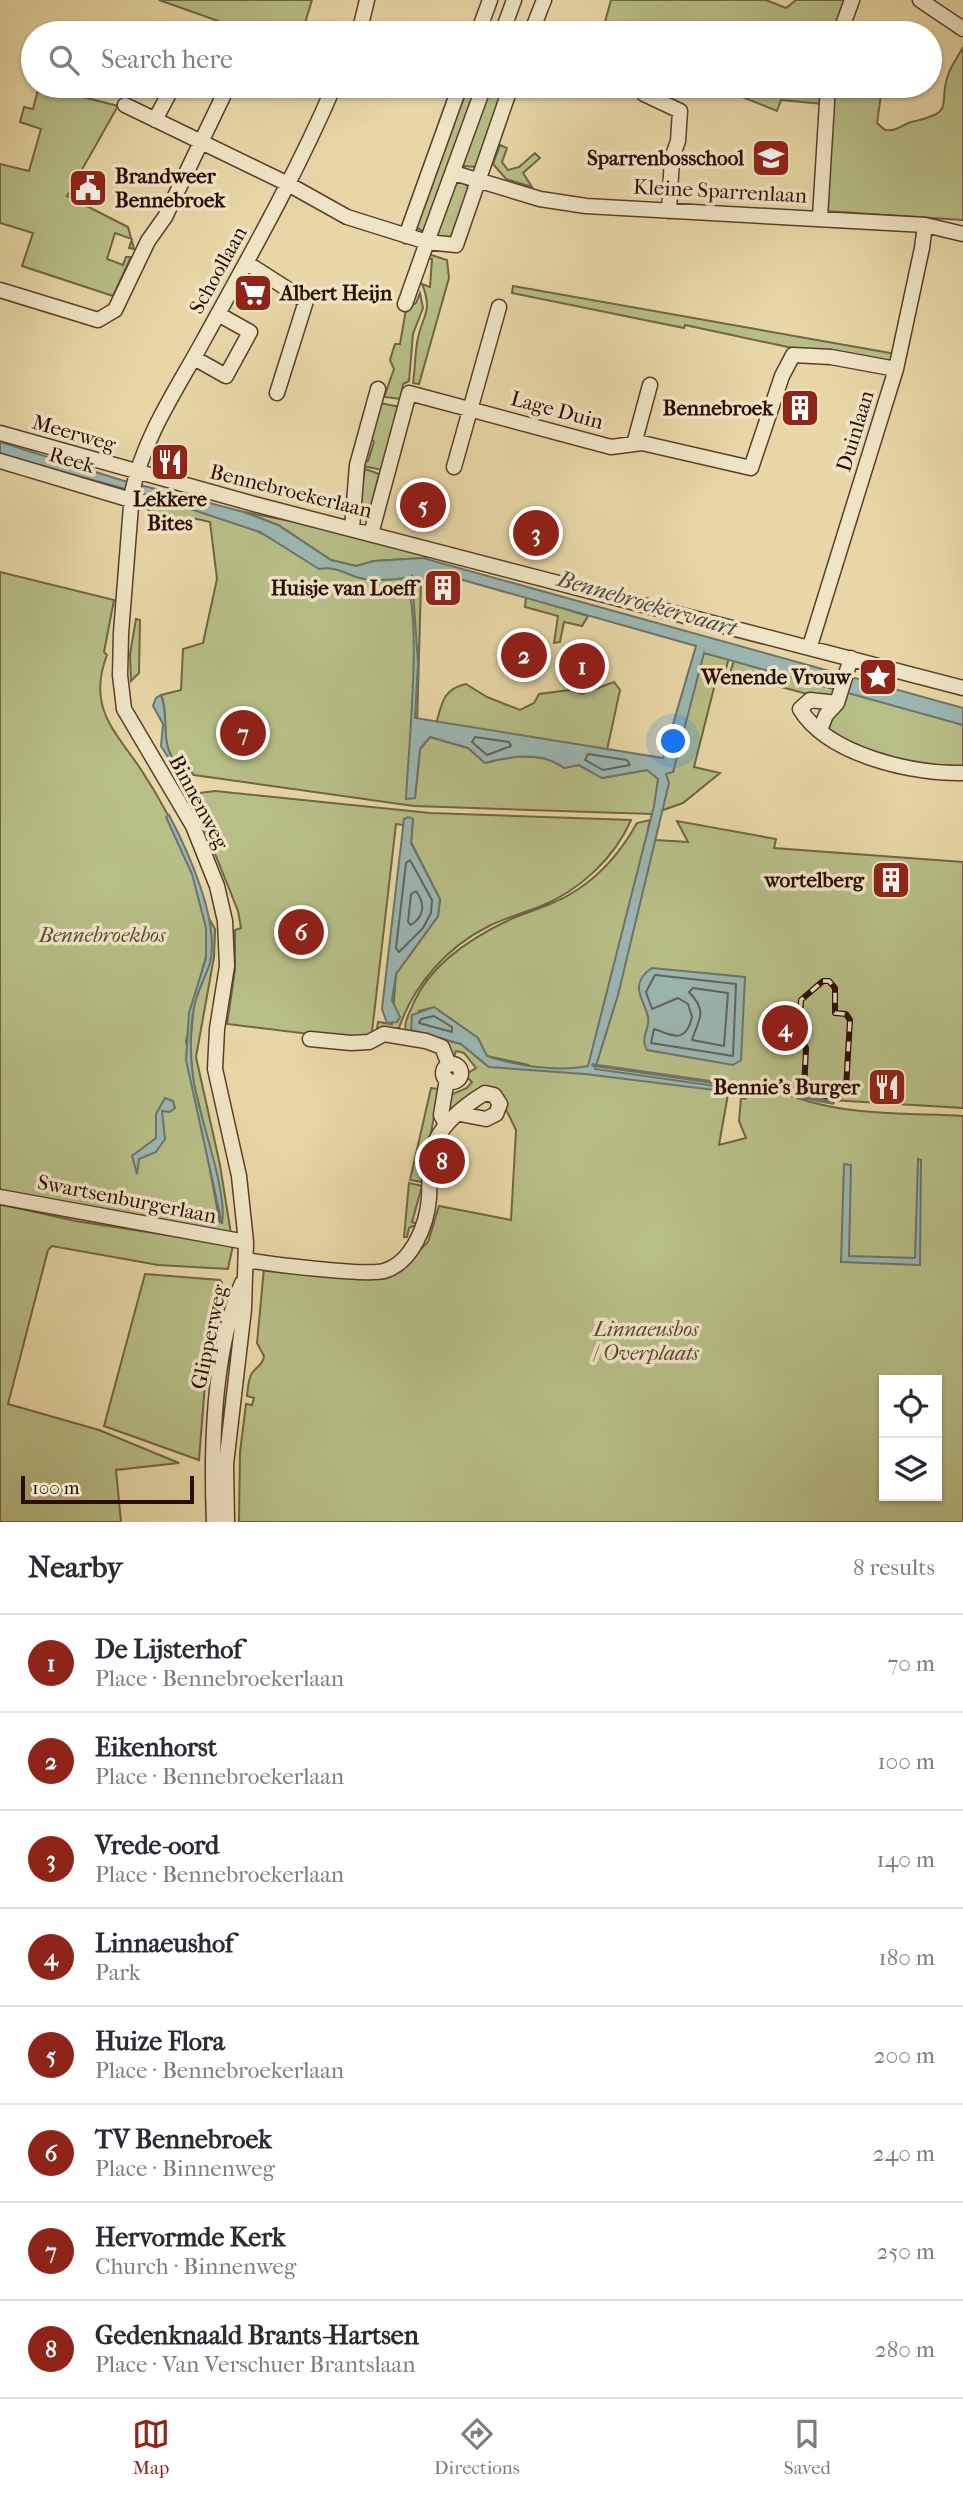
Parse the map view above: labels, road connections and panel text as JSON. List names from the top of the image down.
{
  "streets": {
    "street": [
      "Kleine Sparrenlaan",
      "Schoollaan",
      "Lage Duin",
      "Duinlaan",
      "Meerweg",
      "Reek",
      "Bennebroekerlaan",
      "Binnenweg",
      "Swartsenburgerlaan",
      "Glipperweg"
    ]
  },
  "crossings": [
    ["Kleine Sparrenlaan", "Duinlaan"],
    ["Schoollaan", "Meerweg"],
    ["Schoollaan", "Reek"],
    ["Schoollaan", "Bennebroekerlaan"],
    ["Schoollaan", "Binnenweg"],
    ["Lage Duin", "Duinlaan"],
    ["Lage Duin", "Bennebroekerlaan"],
    ["Duinlaan", "Bennebroekerlaan"],
    ["Meerweg", "Reek"],
    ["Meerweg", "Bennebroekerlaan"],
    ["Meerweg", "Binnenweg"],
    ["Reek", "Bennebroekerlaan"],
    ["Reek", "Binnenweg"],
    ["Bennebroekerlaan", "Binnenweg"],
    ["Binnenweg", "Swartsenburgerlaan"],
    ["Binnenweg", "Glipperweg"]
  ],
  "water": ["Bennebroekervaart"],
  "parks": ["Bennebroekbos", "Linnaeusbos / Overplaats"],
  "places": {
    "school or university": ["Sparrenbosschool"],
    "public building": ["Brandweer Bennebroek"],
    "supermarket": ["Albert Heijn"],
    "building": ["Bennebroek", "Huisje van Loeff", "wortelberg"],
    "restaurant": ["Lekkere Bites", "Bennie's Burger"],
    "place": ["Wenende Vrouw"]
  },
  "scale_bar": "100 m",
  "page": {
    "search": "Search here",
    "pins": [
      "5",
      "3",
      "2",
      "1",
      "7",
      "6",
      "4",
      "8"
    ],
    "scale": "100 m",
    "heading": ["Nearby", "8 results"],
    "list": [
      {
        "mark": "1",
        "name": "De Lijsterhof",
        "note": "Place · Bennebroekerlaan",
        "value": "70 m"
      },
      {
        "mark": "2",
        "name": "Eikenhorst",
        "note": "Place · Bennebroekerlaan",
        "value": "100 m"
      },
      {
        "mark": "3",
        "name": "Vrede-oord",
        "note": "Place · Bennebroekerlaan",
        "value": "140 m"
      },
      {
        "mark": "4",
        "name": "Linnaeushof",
        "note": "Park",
        "value": "180 m"
      },
      {
        "mark": "5",
        "name": "Huize Flora",
        "note": "Place · Bennebroekerlaan",
        "value": "200 m"
      },
      {
        "mark": "6",
        "name": "TV Bennebroek",
        "note": "Place · Binnenweg",
        "value": "240 m"
      },
      {
        "mark": "7",
        "name": "Hervormde Kerk",
        "note": "Church · Binnenweg",
        "value": "250 m"
      },
      {
        "mark": "8",
        "name": "Gedenknaald Brants-Hartsen",
        "note": "Place · Van Verschuer Brantslaan",
        "value": "280 m"
      }
    ],
    "nav": ["Map", "Directions", "Saved"]
  }
}
